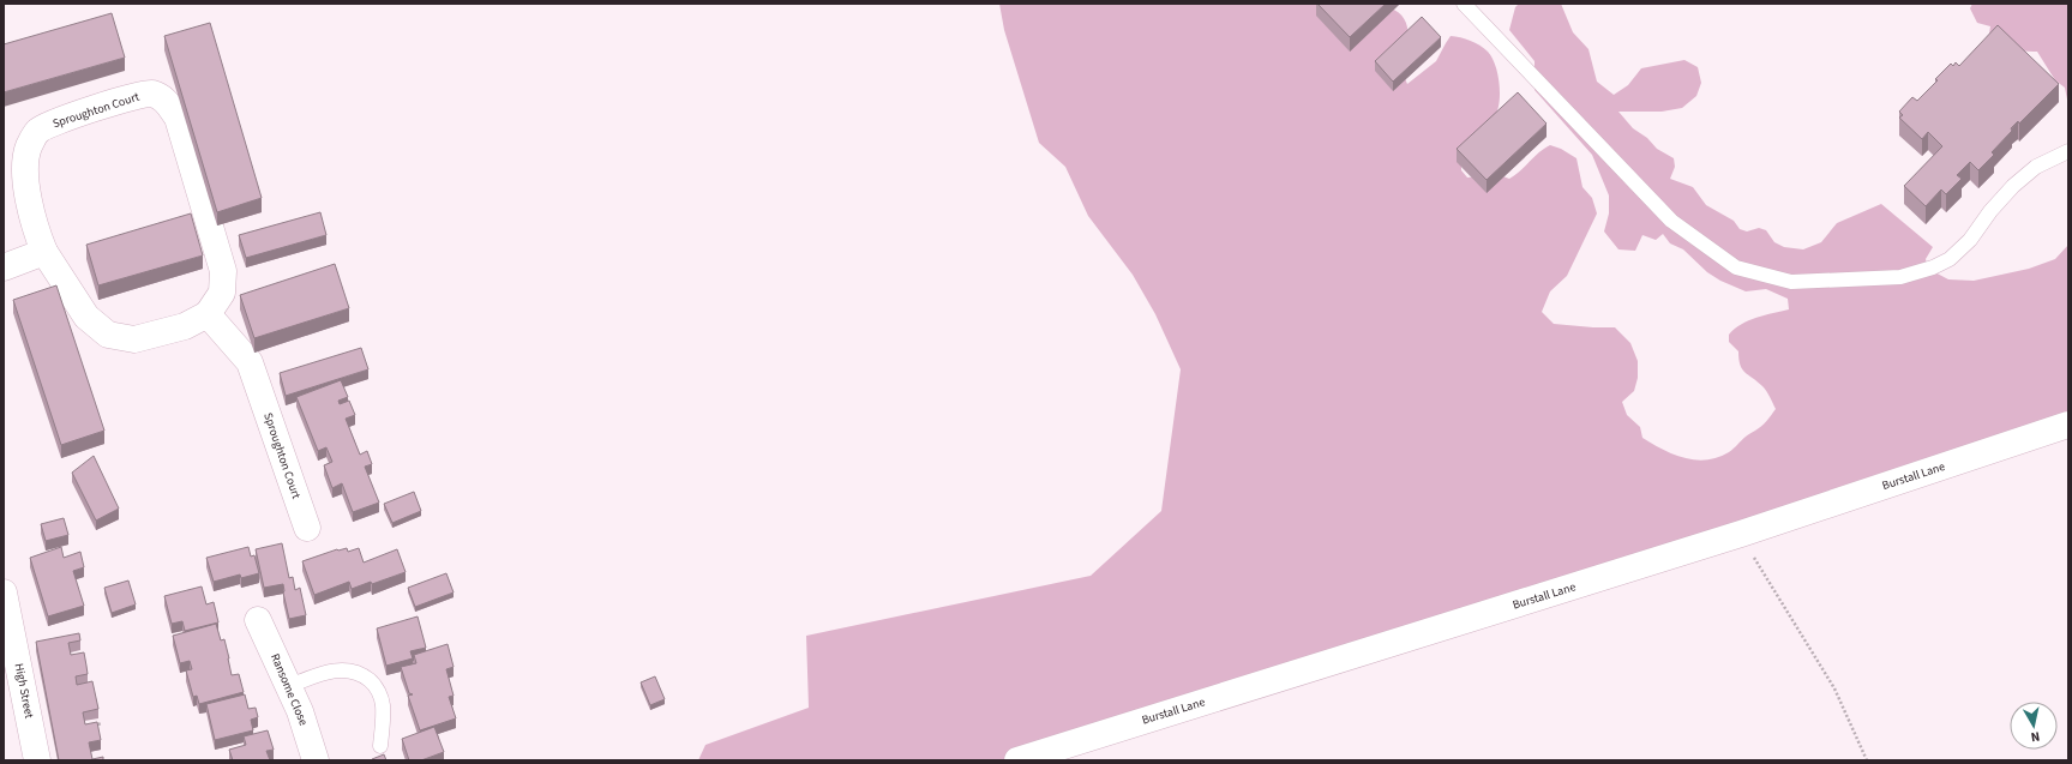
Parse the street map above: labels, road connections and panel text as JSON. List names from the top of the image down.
{
  "streets": {
    "street": [
      "Sproughton Court",
      "Burstall Lane",
      "Ransome Close",
      "High Street"
    ]
  },
  "north": "bottom"
}
